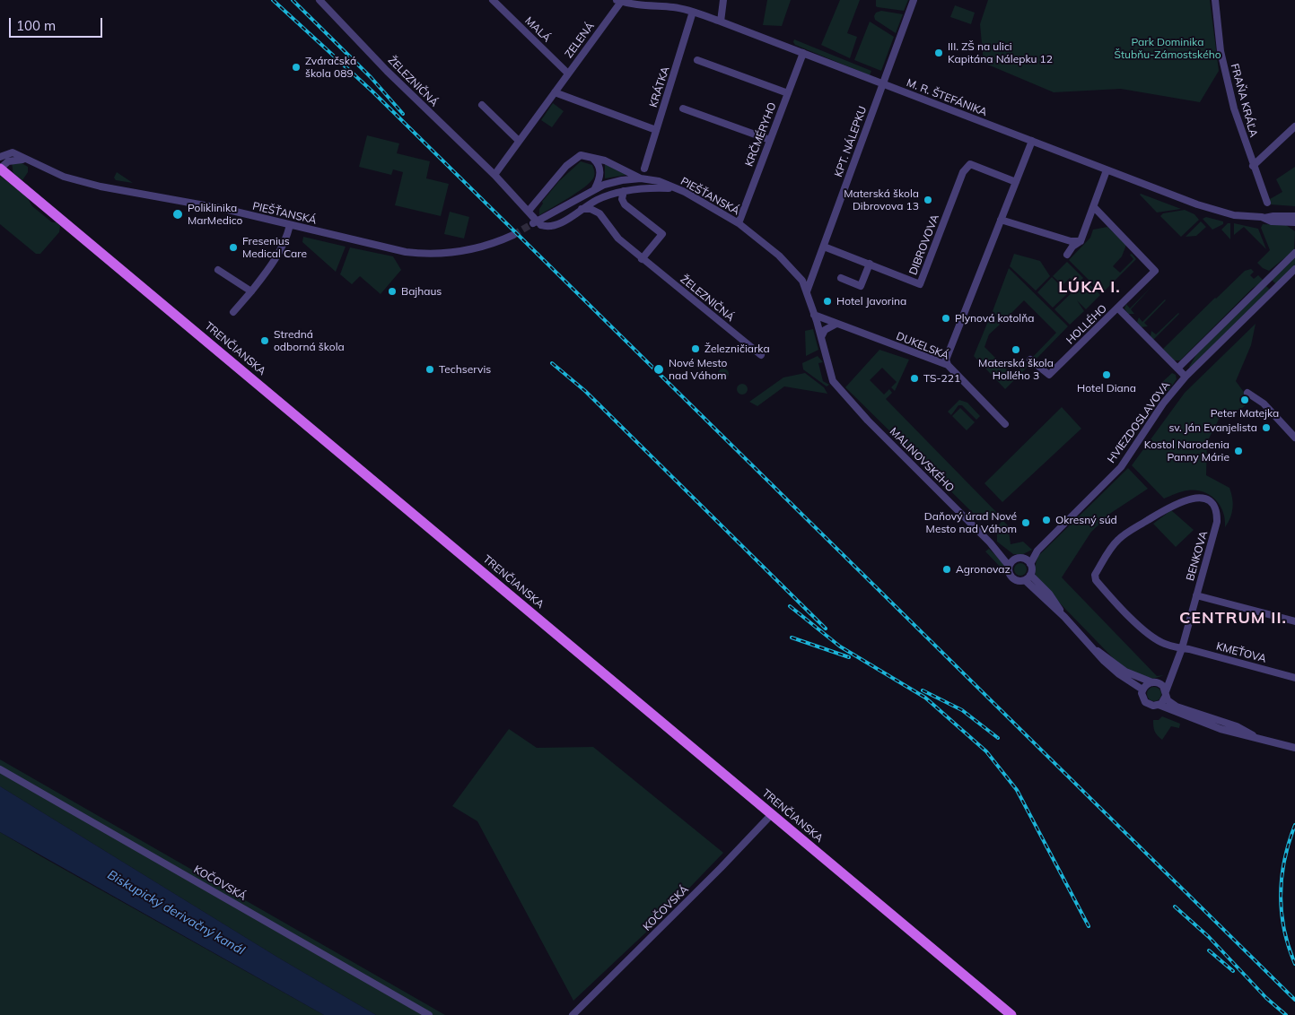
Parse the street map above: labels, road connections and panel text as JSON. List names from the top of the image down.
{
  "streets": {
    "main road": ["TRENČIANSKA"],
    "street": [
      "MALÁ",
      "ZELENÁ",
      "ŽELEZNIČNÁ",
      "KRÁTKA",
      "M. R. ŠTEFÁNIKA",
      "FRAŇA KRÁĽA",
      "KRČMÉRYHO",
      "KPT. NÁLEPKU",
      "PIEŠŤANSKÁ",
      "DIBROVOVA",
      "HOLLÉHO",
      "DUKELSKÁ",
      "HVIEZDOSLAVOVA",
      "MALINOVSKÉHO",
      "BENKOVA",
      "KMEŤOVA",
      "KOČOVSKÁ"
    ]
  },
  "crossings": [
    ["MALÁ", "ZELENÁ"],
    ["ZELENÁ", "ŽELEZNIČNÁ"],
    ["ZELENÁ", "M. R. ŠTEFÁNIKA"],
    ["ŽELEZNIČNÁ", "PIEŠŤANSKÁ"],
    ["KRÁTKA", "M. R. ŠTEFÁNIKA"],
    ["M. R. ŠTEFÁNIKA", "KRČMÉRYHO"],
    ["M. R. ŠTEFÁNIKA", "KPT. NÁLEPKU"],
    ["KRČMÉRYHO", "PIEŠŤANSKÁ"],
    ["KPT. NÁLEPKU", "PIEŠŤANSKÁ"],
    ["KPT. NÁLEPKU", "DIBROVOVA"],
    ["PIEŠŤANSKÁ", "DUKELSKÁ"],
    ["PIEŠŤANSKÁ", "MALINOVSKÉHO"],
    ["TRENČIANSKA", "KOČOVSKÁ"],
    ["HVIEZDOSLAVOVA", "MALINOVSKÉHO"],
    ["BENKOVA", "KMEŤOVA"]
  ],
  "districts": ["LÚKA I.", "CENTRUM II."],
  "water": ["Biskupický derivačný kanál"],
  "parks": ["Park Dominika Štubňu-Zámostského"],
  "places": [
    "III. ZŠ na ulici Kapitána Nálepku 12",
    "Zváračská škola 089",
    "Materská škola Dibrovova 13",
    "Poliklinika MarMedico",
    "Fresenius Medical Care",
    "Bajhaus",
    "Hotel Javorina",
    "Plynová kotolňa",
    "Stredná odborná škola",
    "Železničiarka",
    "Materská škola Hollého 3",
    "Techservis",
    "Nové Mesto nad Váhom",
    "Hotel Diana",
    "TS-221",
    "Peter Matejka",
    "sv. Ján Evanjelista",
    "Kostol Narodenia Panny Márie",
    "Okresný súd",
    "Daňový úrad Nové Mesto nad Váhom",
    "Agronovaz"
  ],
  "scale_bar": "100 m"
}
